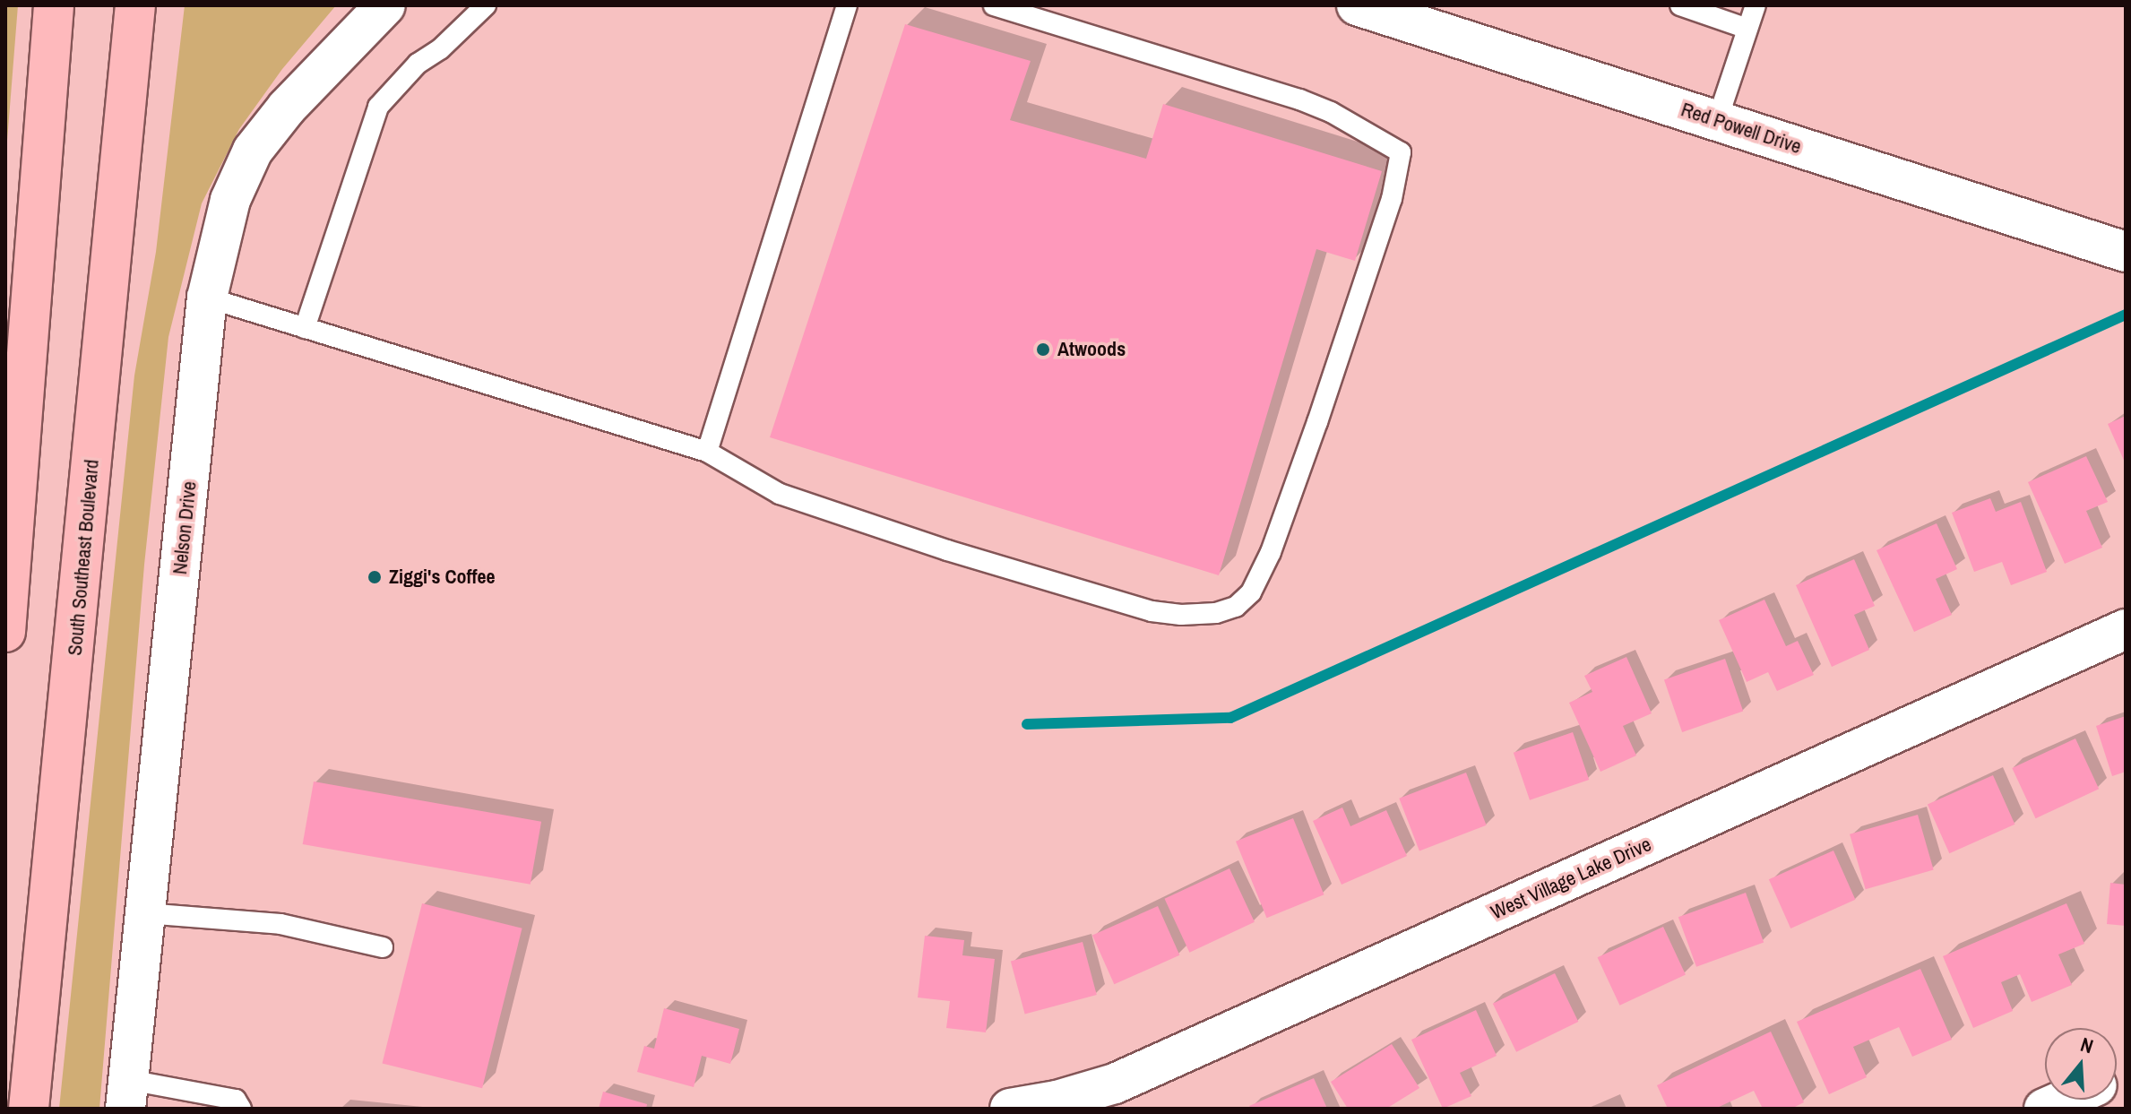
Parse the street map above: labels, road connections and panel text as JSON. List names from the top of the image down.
{
  "streets": {
    "main road": ["South Southeast Boulevard"],
    "street": ["Red Powell Drive", "Nelson Drive", "West Village Lake Drive"]
  },
  "places": ["Atwoods", "Ziggi's Coffee"],
  "north": "top"
}
